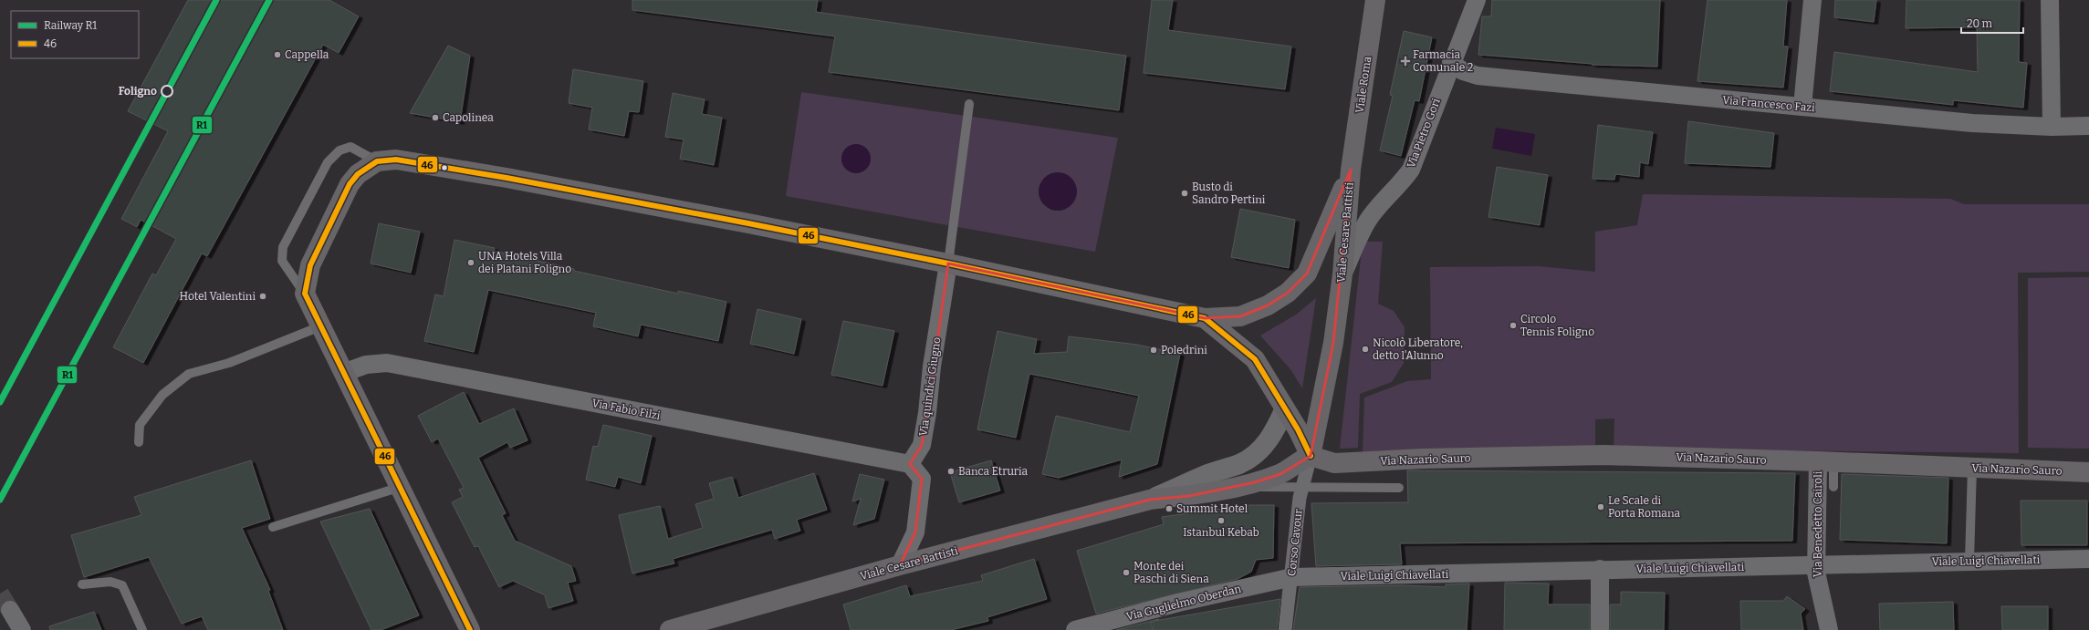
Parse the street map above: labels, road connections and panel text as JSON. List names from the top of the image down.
{
  "streets": {
    "main road": ["Viale Roma", "Viale Cesare Battisti", "Via Nazario Sauro"],
    "street": [
      "Via Francesco Fazi",
      "Via Pietro Gori",
      "Via quindici Giugno",
      "Via Fabio Filzi",
      "Via Benedetto Cairoli",
      "Corso Cavour",
      "Viale Luigi Chiavellati",
      "Via Guglielmo Oberdan"
    ]
  },
  "crossings": [
    ["Viale Roma", "Viale Cesare Battisti"],
    ["Via Francesco Fazi", "Via Pietro Gori"],
    ["Via Pietro Gori", "Viale Cesare Battisti"],
    ["Viale Cesare Battisti", "Via Nazario Sauro"],
    ["Viale Cesare Battisti", "Corso Cavour"],
    ["Via quindici Giugno", "Via Fabio Filzi"],
    ["Via Nazario Sauro", "Via Benedetto Cairoli"],
    ["Via Nazario Sauro", "Corso Cavour"],
    ["Via Benedetto Cairoli", "Viale Luigi Chiavellati"],
    ["Corso Cavour", "Viale Luigi Chiavellati"],
    ["Corso Cavour", "Via Guglielmo Oberdan"],
    ["Viale Luigi Chiavellati", "Via Guglielmo Oberdan"]
  ],
  "places": {
    "other": [
      "Cappella",
      "Foligno",
      "Capolinea",
      "Busto di Sandro Pertini",
      "UNA Hotels Villa dei Platani Foligno",
      "Hotel Valentini",
      "Circolo Tennis Foligno",
      "Nicolò Liberatore, detto l'Alunno",
      "Poledrini",
      "Banca Etruria",
      "Le Scale di Porta Romana",
      "Summit Hotel",
      "Istanbul Kebab",
      "Monte dei Paschi di Siena"
    ],
    "health": ["Farmacia Comunale 2"]
  },
  "lines": ["rail line R1", "transit line 46"],
  "legend": ["Railway R1", "46"],
  "scale_bar": "20 m"
}
